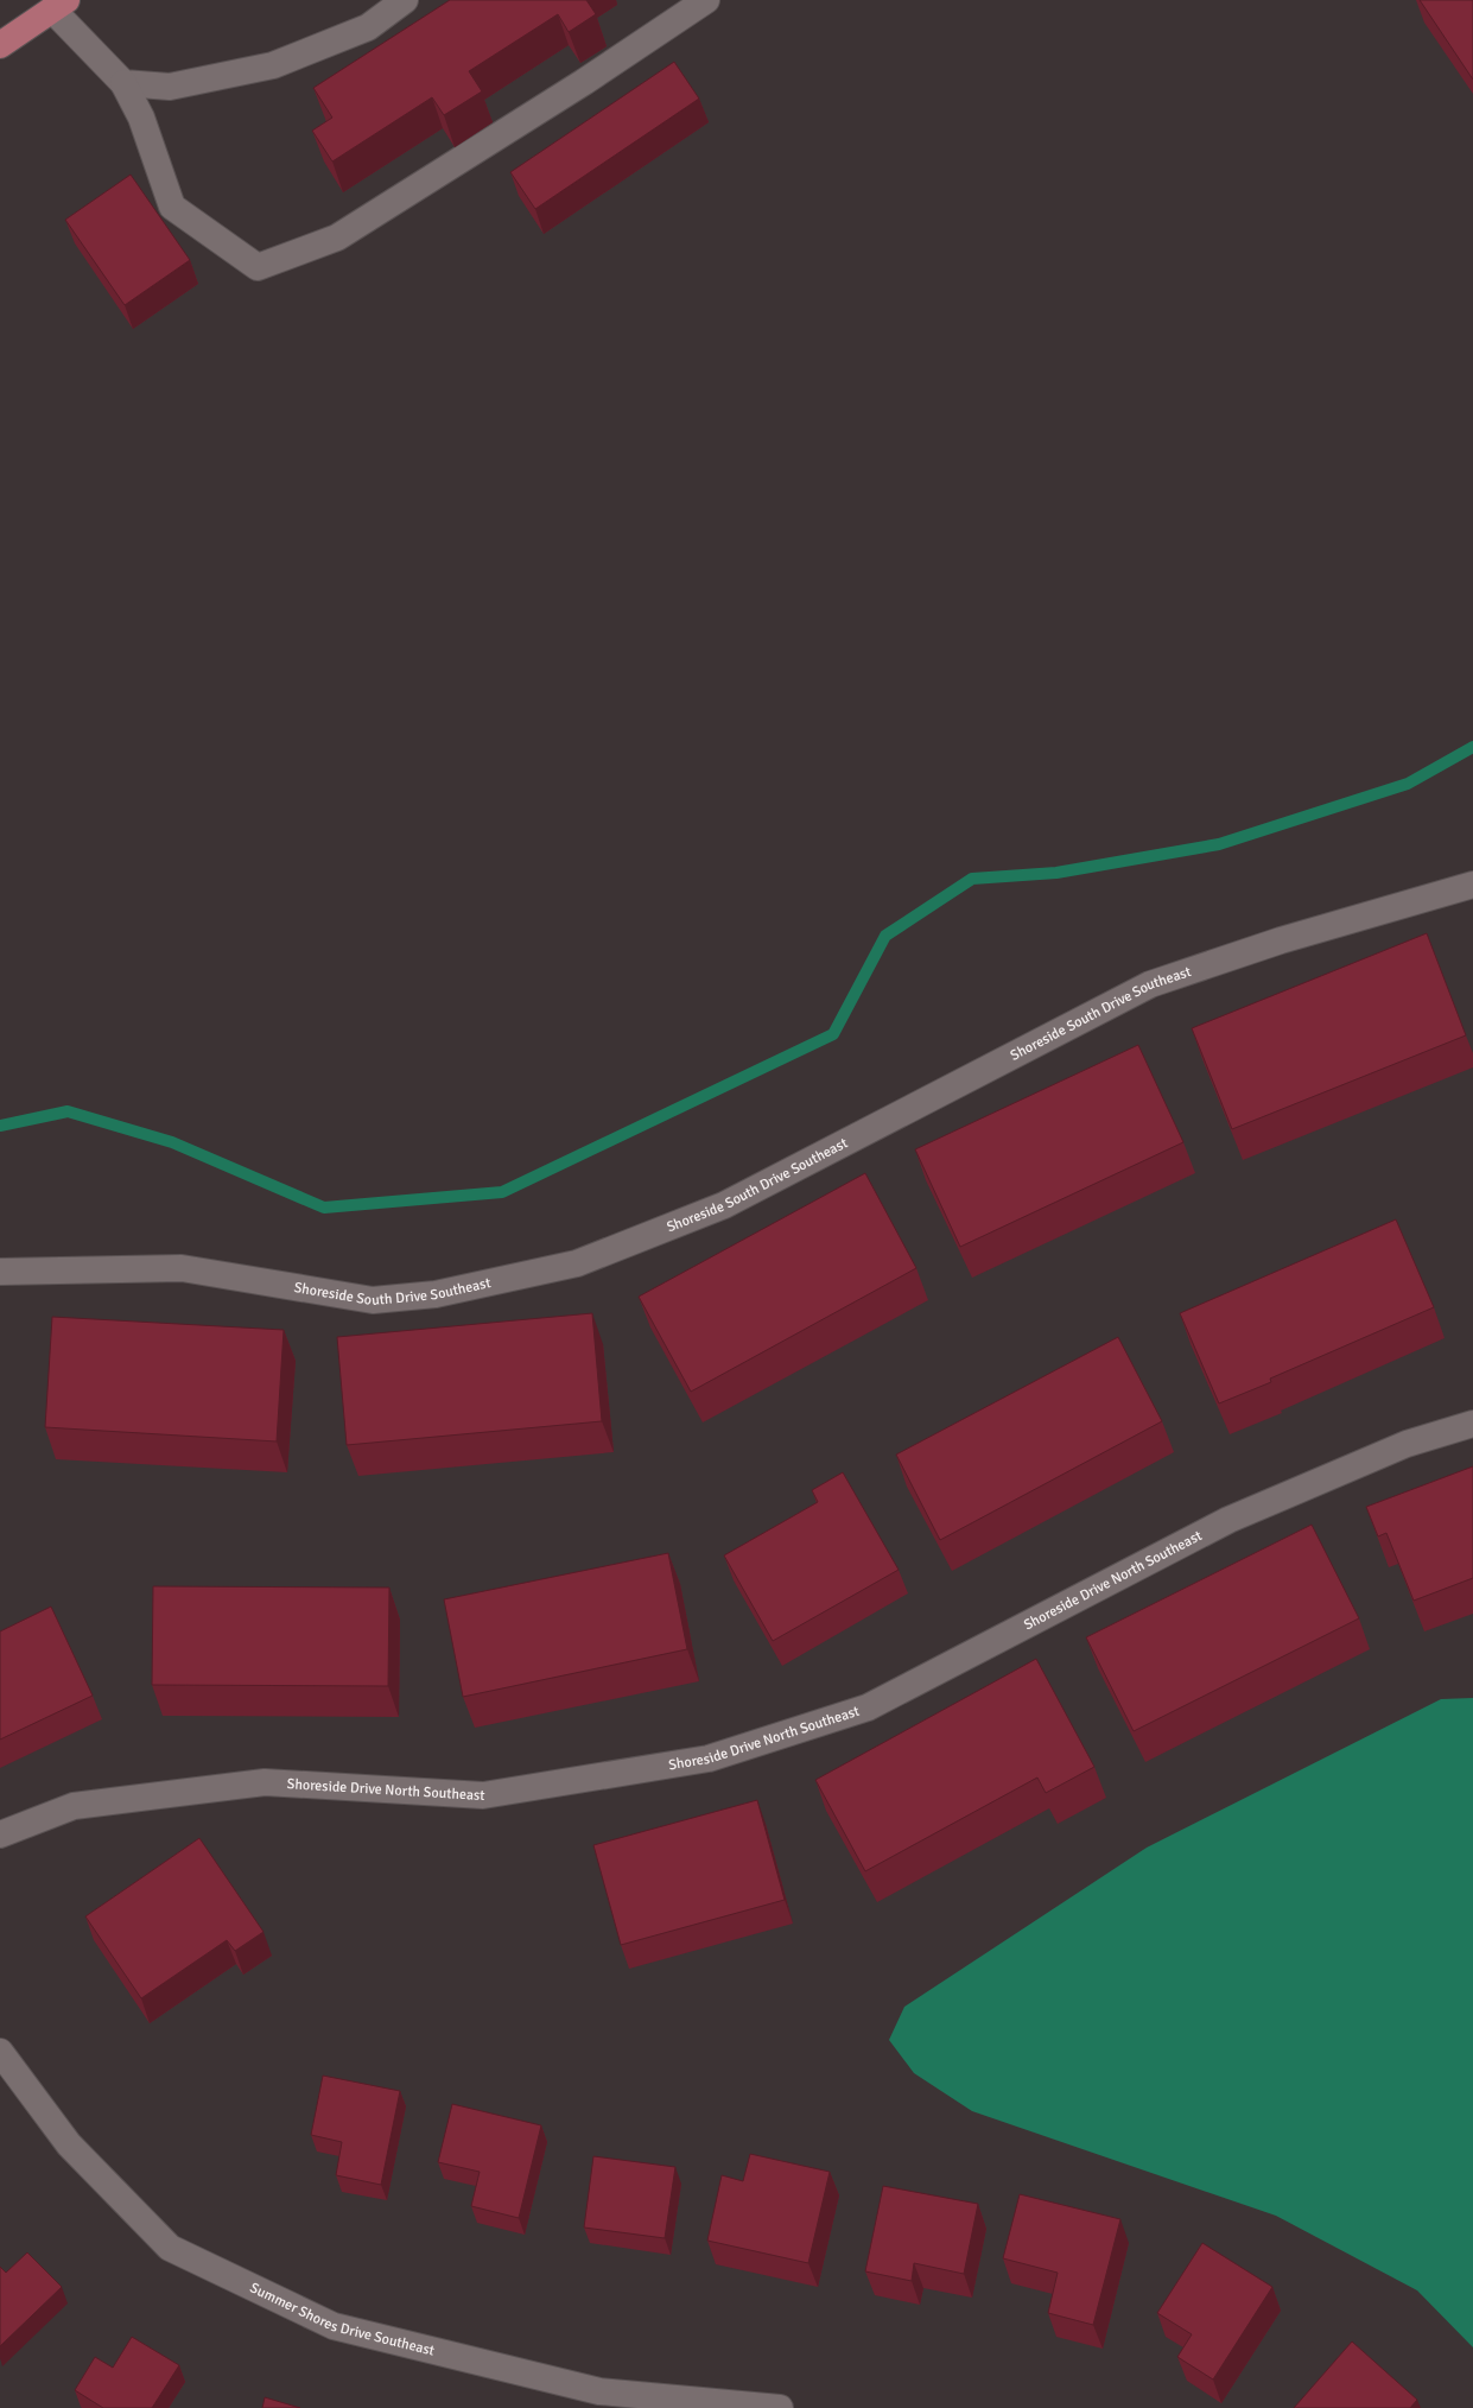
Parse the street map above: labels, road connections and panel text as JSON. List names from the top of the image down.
{
  "streets": {
    "street": ["Shoreside South Drive Southeast", "Shoreside Drive North Southeast", "Summer Shores Drive Southeast"]
  }
}
